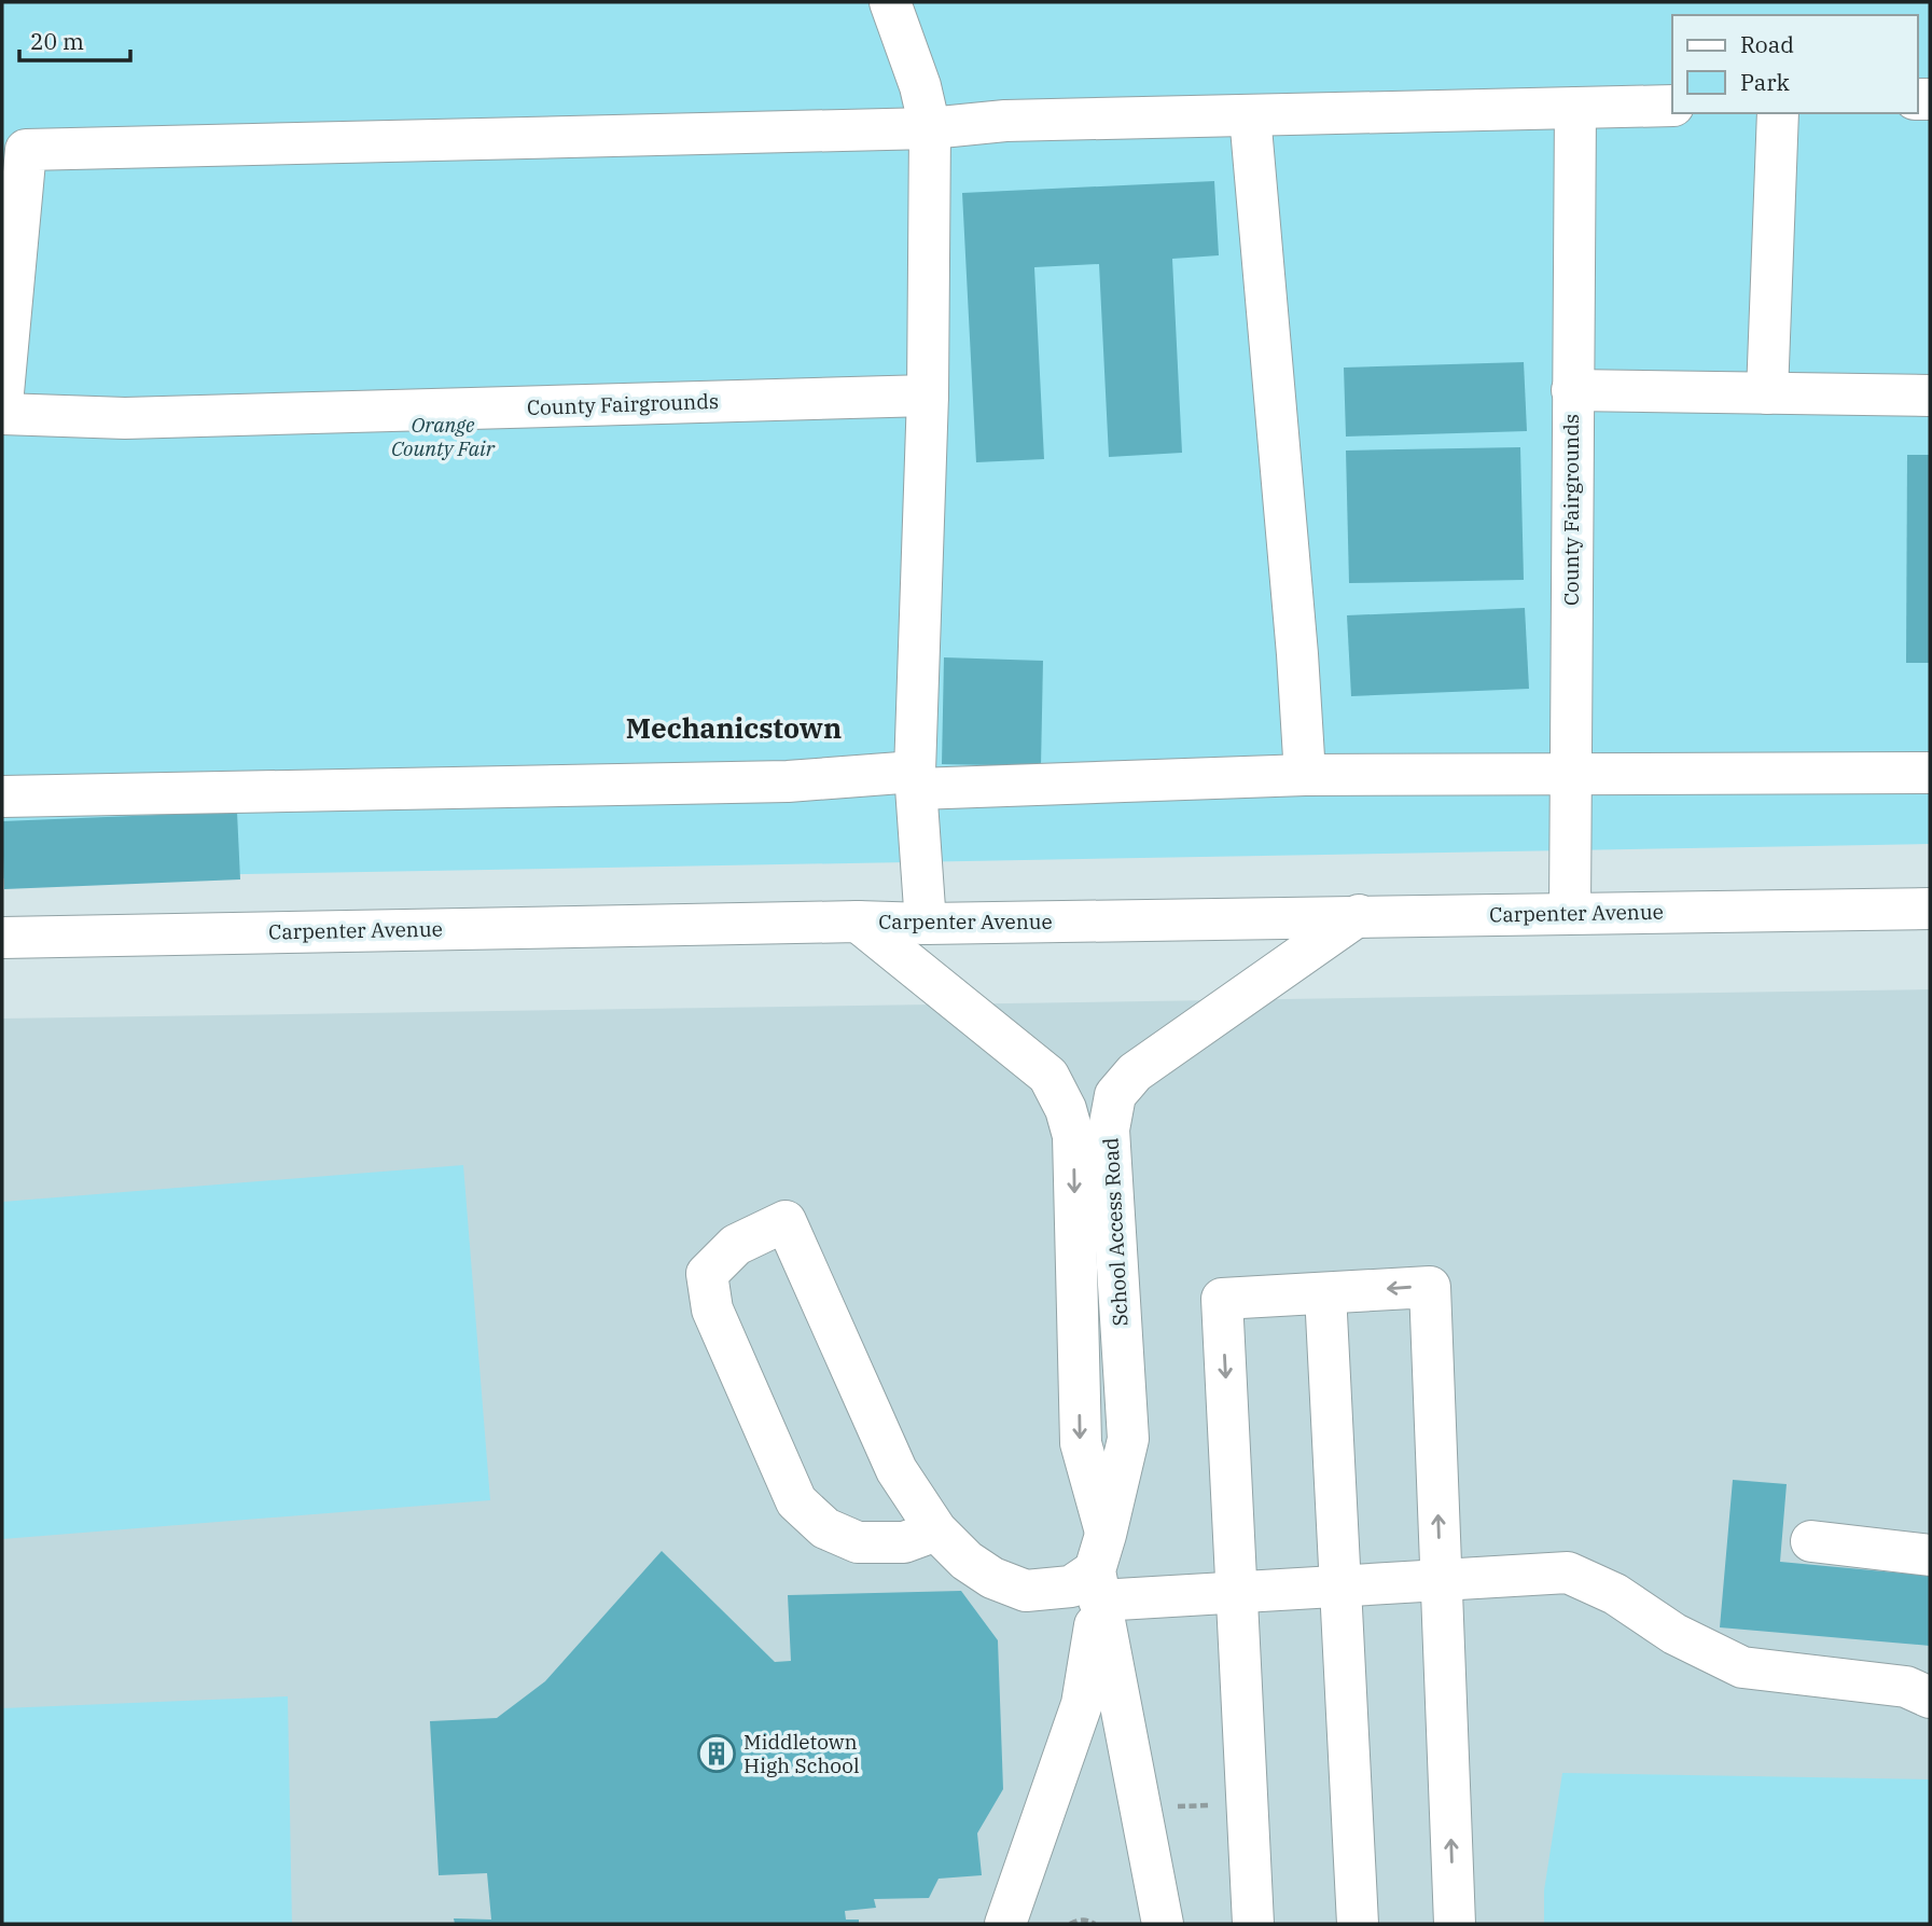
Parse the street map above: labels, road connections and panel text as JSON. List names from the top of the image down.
{
  "streets": {
    "street": ["County Fairgrounds", "Carpenter Avenue", "School Access Road"]
  },
  "crossings": [
    ["County Fairgrounds", "Carpenter Avenue"],
    ["Carpenter Avenue", "School Access Road"]
  ],
  "districts": ["Mechanicstown"],
  "parks": ["Orange County Fair"],
  "places": {
    "building": ["Middletown High School"]
  },
  "legend": ["Road", "Park"],
  "scale_bar": "20 m"
}
